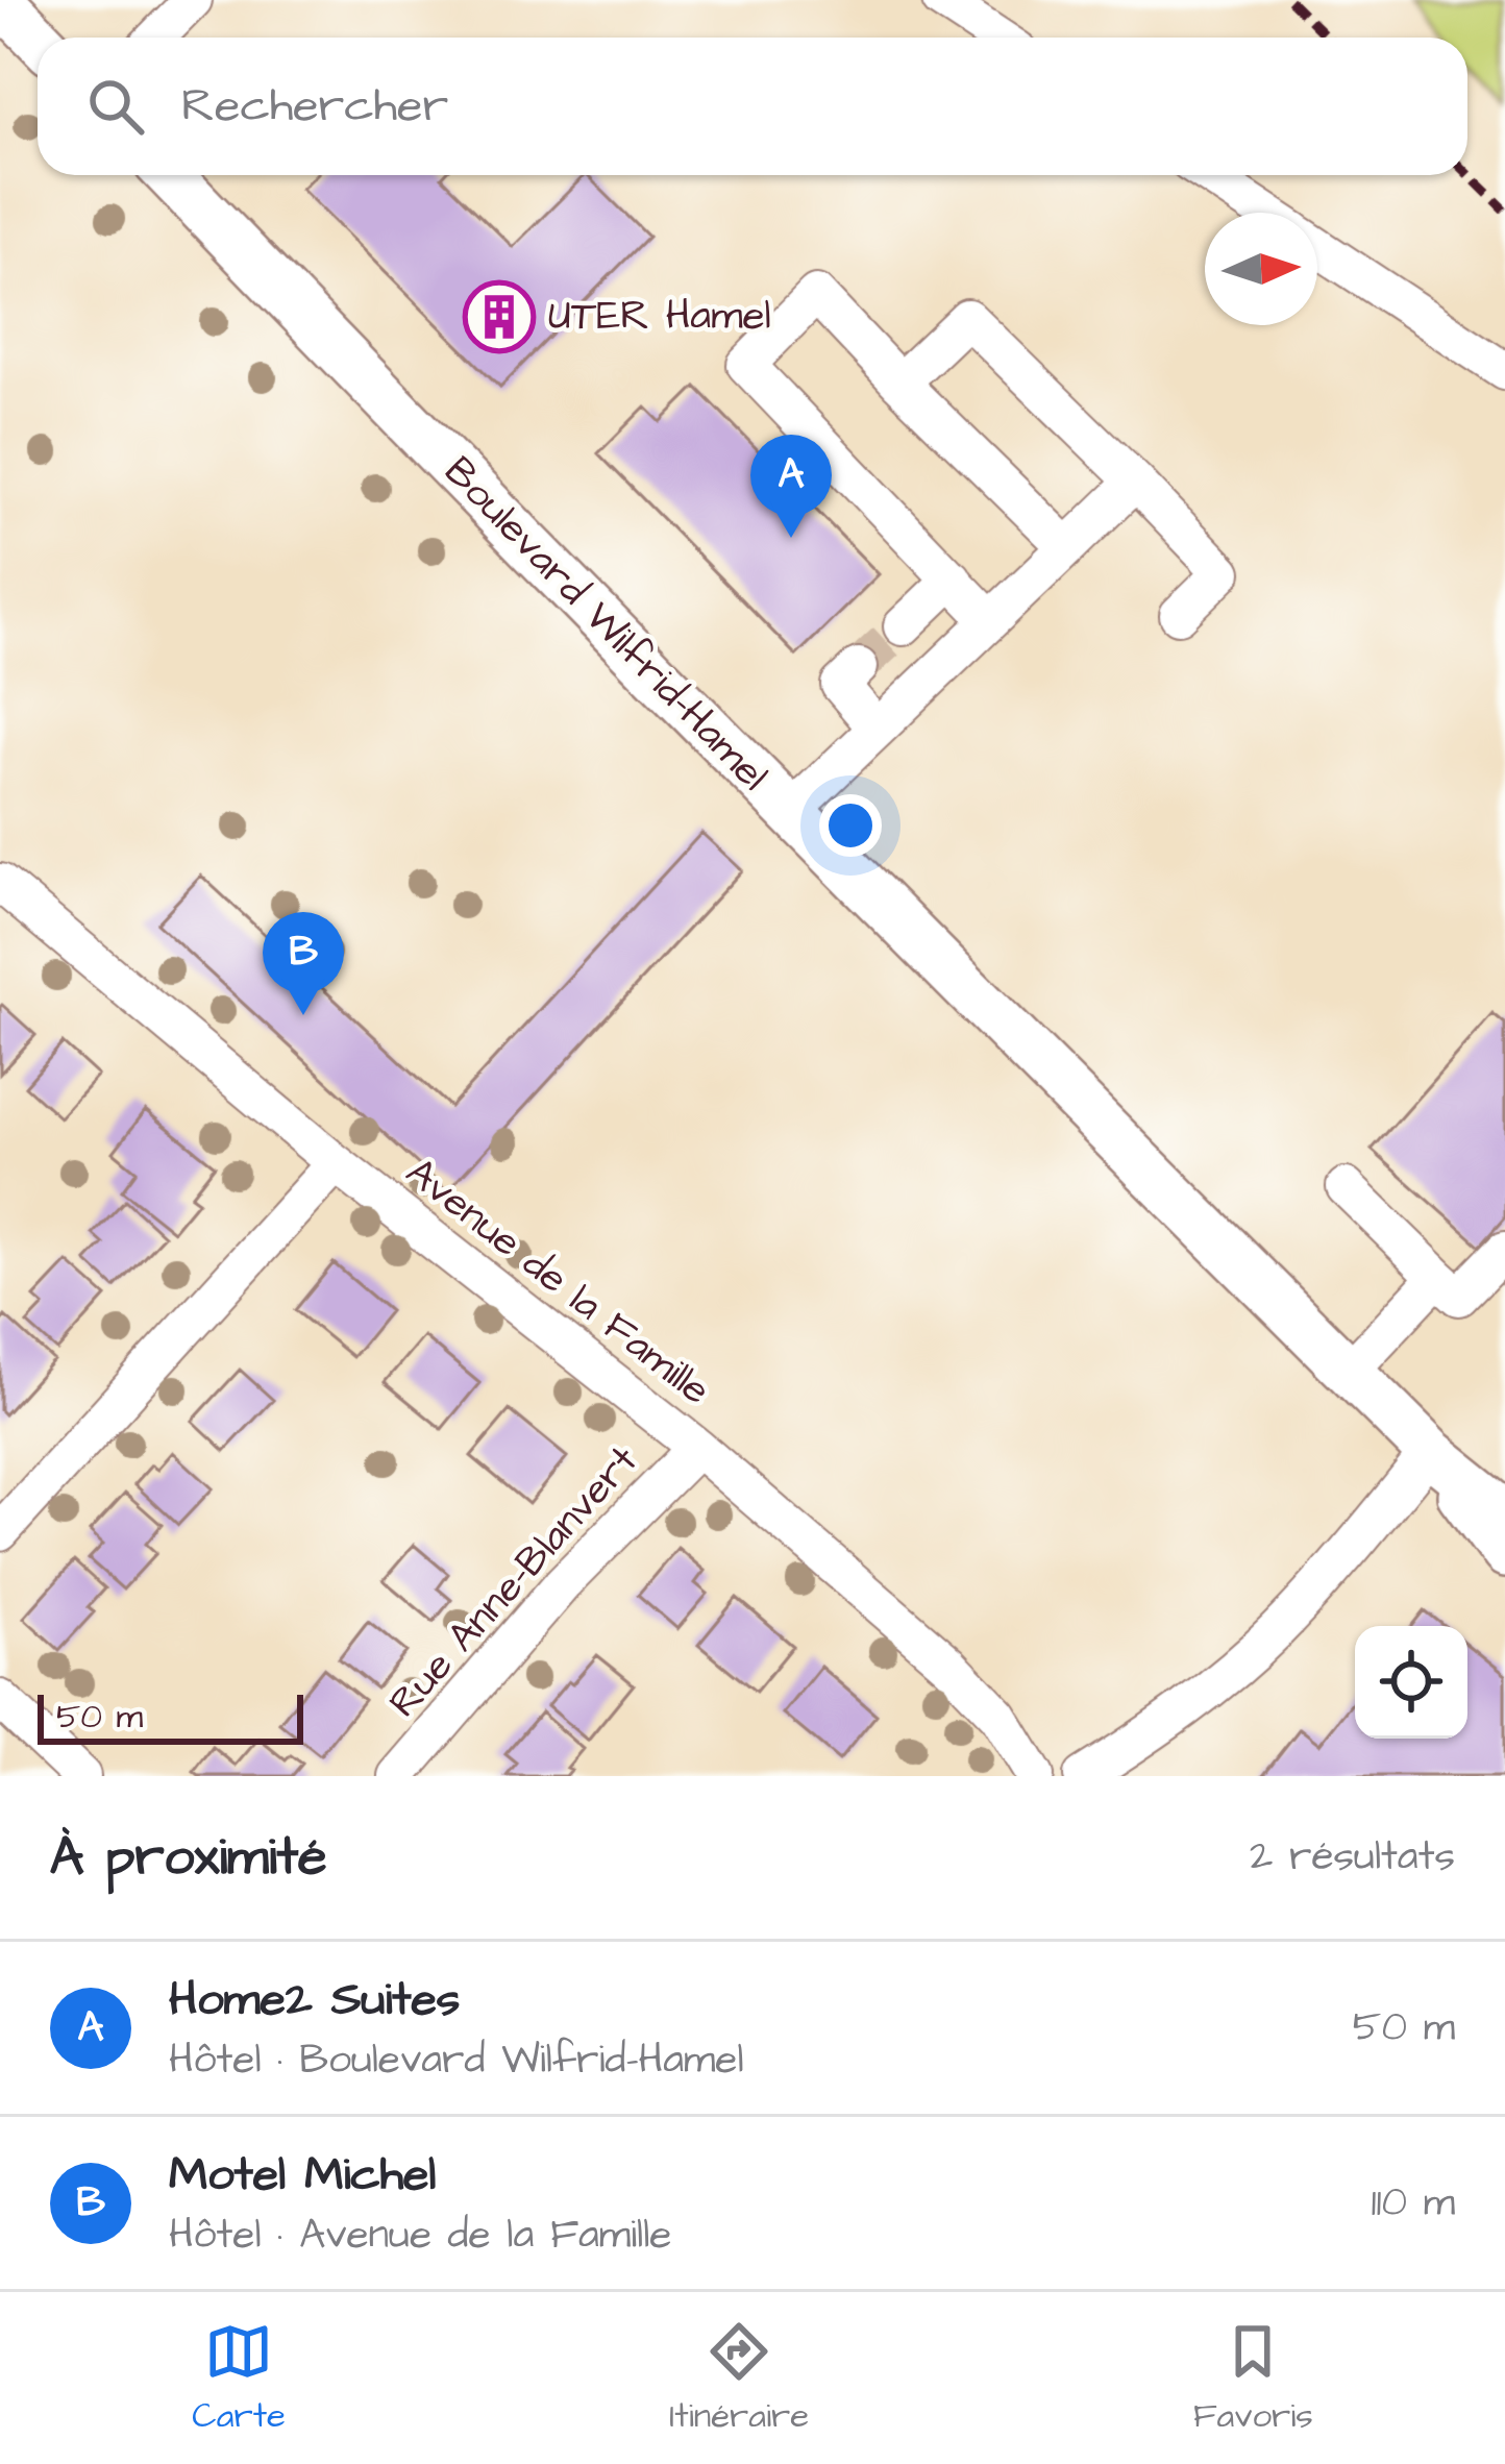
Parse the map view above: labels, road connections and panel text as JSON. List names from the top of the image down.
{
  "streets": {
    "main road": ["Boulevard Wilfrid-Hamel"],
    "street": ["Avenue de la Famille", "Rue Anne-Blanvert"]
  },
  "crossings": [
    ["Avenue de la Famille", "Rue Anne-Blanvert"]
  ],
  "places": {
    "building": ["UTER Hamel"]
  },
  "scale_bar": "50 m",
  "north": "right",
  "page": {
    "search": "Rechercher",
    "pins": ["A", "B"],
    "scale": "50 m",
    "heading": ["À proximité", "2 résultats"],
    "list": [
      {
        "mark": "A",
        "name": "Home2 Suites",
        "note": "Hôtel · Boulevard Wilfrid-Hamel",
        "value": "50 m"
      },
      {
        "mark": "B",
        "name": "Motel Michel",
        "note": "Hôtel · Avenue de la Famille",
        "value": "110 m"
      }
    ],
    "nav": ["Carte", "Itinéraire", "Favoris"]
  }
}
